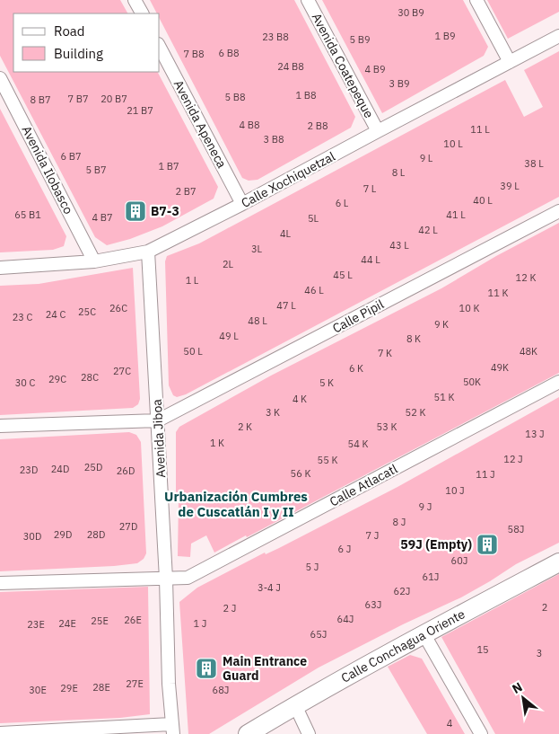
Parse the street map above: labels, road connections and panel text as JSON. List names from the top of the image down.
{
  "streets": {
    "main road": ["Calle Conchagua Oriente"],
    "street": [
      "Avenida Coatepeque",
      "Avenida Apeneca",
      "Avenida Ilobasco",
      "Calle Xochiquetzal",
      "Calle Pipil",
      "Avenida Jiboa",
      "Calle Atlacatl"
    ]
  },
  "crossings": [
    ["Avenida Coatepeque", "Calle Xochiquetzal"],
    ["Avenida Apeneca", "Calle Xochiquetzal"],
    ["Avenida Ilobasco", "Calle Xochiquetzal"],
    ["Calle Xochiquetzal", "Avenida Jiboa"],
    ["Calle Pipil", "Avenida Jiboa"],
    ["Avenida Jiboa", "Calle Atlacatl"]
  ],
  "districts": ["Urbanización Cumbres de Cuscatlán I y II"],
  "places": {
    "building": ["B7-3", "59J (Empty)", "Main Entrance Guard"]
  },
  "house_numbers": [
    "30 B9",
    "1 B9",
    "23 B8",
    "5 B9",
    "6 B8",
    "7 B8",
    "24 B8",
    "4 B9",
    "3 B9",
    "1 B8",
    "5 B8",
    "7 B7",
    "20 B7",
    "8 B7",
    "21 B7",
    "4 B8",
    "2 B8",
    "11 L",
    "3 B8",
    "10 L",
    "6 B7",
    "9 L",
    "38 L",
    "1 B7",
    "5 B7",
    "8 L",
    "39 L",
    "7 L",
    "2 B7",
    "40 L",
    "6 L",
    "65 B1",
    "41 L",
    "4 B7",
    "5L",
    "42 L",
    "4L",
    "43 L",
    "3L",
    "44 L",
    "2L",
    "45 L",
    "12 K",
    "1 L",
    "46 L",
    "11 K",
    "47 L",
    "26C",
    "10 K",
    "25C",
    "24 C",
    "23 C",
    "48 L",
    "9 K",
    "49 L",
    "8 K",
    "50 L",
    "48K",
    "7 K",
    "49K",
    "6 K",
    "27C",
    "28C",
    "29C",
    "50K",
    "30 C",
    "5 K",
    "51 K",
    "4 K",
    "3 K",
    "52 K",
    "2 K",
    "53 K",
    "13 J",
    "1 K",
    "54 K",
    "12 J",
    "55 K",
    "25D",
    "24D",
    "23D",
    "26D",
    "56 K",
    "11 J",
    "10 J",
    "9 J",
    "8 J",
    "27D",
    "58J",
    "29D",
    "28D",
    "7 J",
    "30D",
    "6 J",
    "60J",
    "5 J",
    "61J",
    "3-4 J",
    "62J",
    "63J",
    "2",
    "2 J",
    "64J",
    "26E",
    "25E",
    "24E",
    "1 J",
    "23E",
    "65J",
    "15",
    "3",
    "27E",
    "28E",
    "29E",
    "30E",
    "68J",
    "4"
  ],
  "legend": ["Road", "Building"],
  "north": "top left"
}
